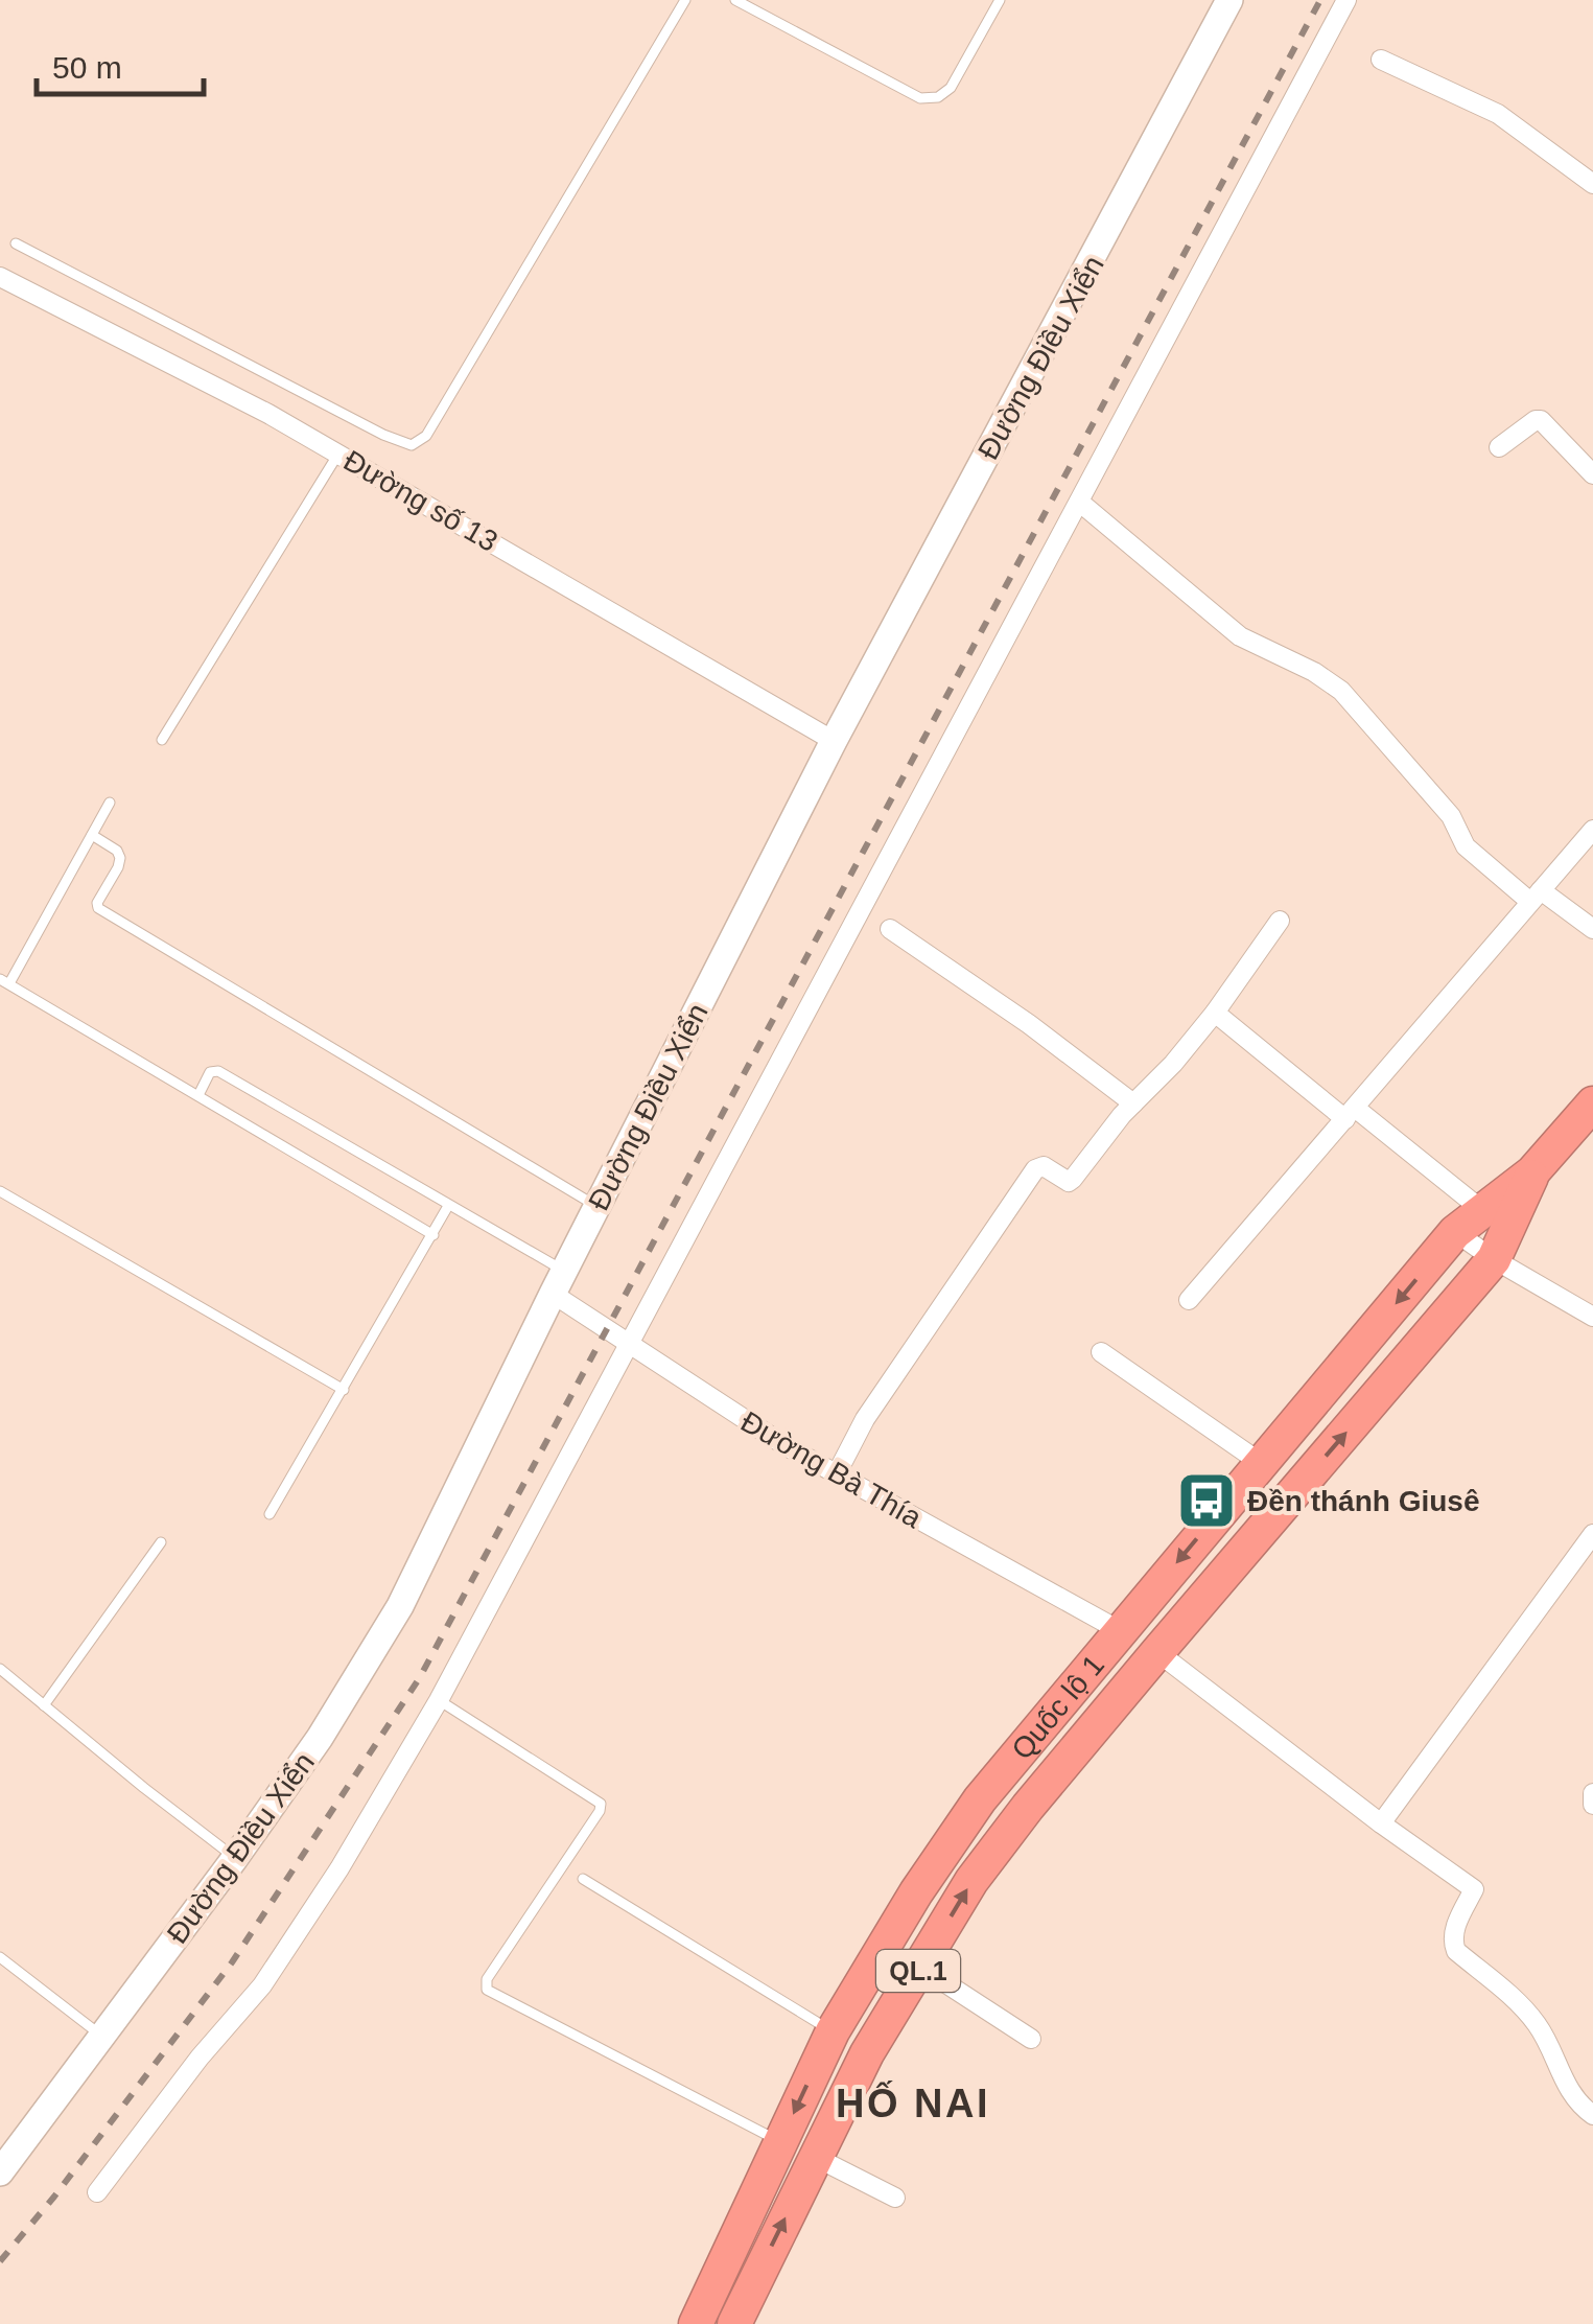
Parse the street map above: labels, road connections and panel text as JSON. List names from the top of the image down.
{
  "streets": {
    "highway": ["Quốc lộ 1", "QL.1"],
    "street": ["Đường Điều Xiển", "Đường số 13", "Đường Bà Thía"]
  },
  "crossings": [
    ["Đường Điều Xiển", "Đường số 13"],
    ["Đường Điều Xiển", "Đường Bà Thía"],
    ["Đường Bà Thía", "Quốc lộ 1"]
  ],
  "districts": ["HỐ NAI"],
  "places": {
    "bus stop": ["Đền thánh Giusê"]
  },
  "scale_bar": "50 m"
}
